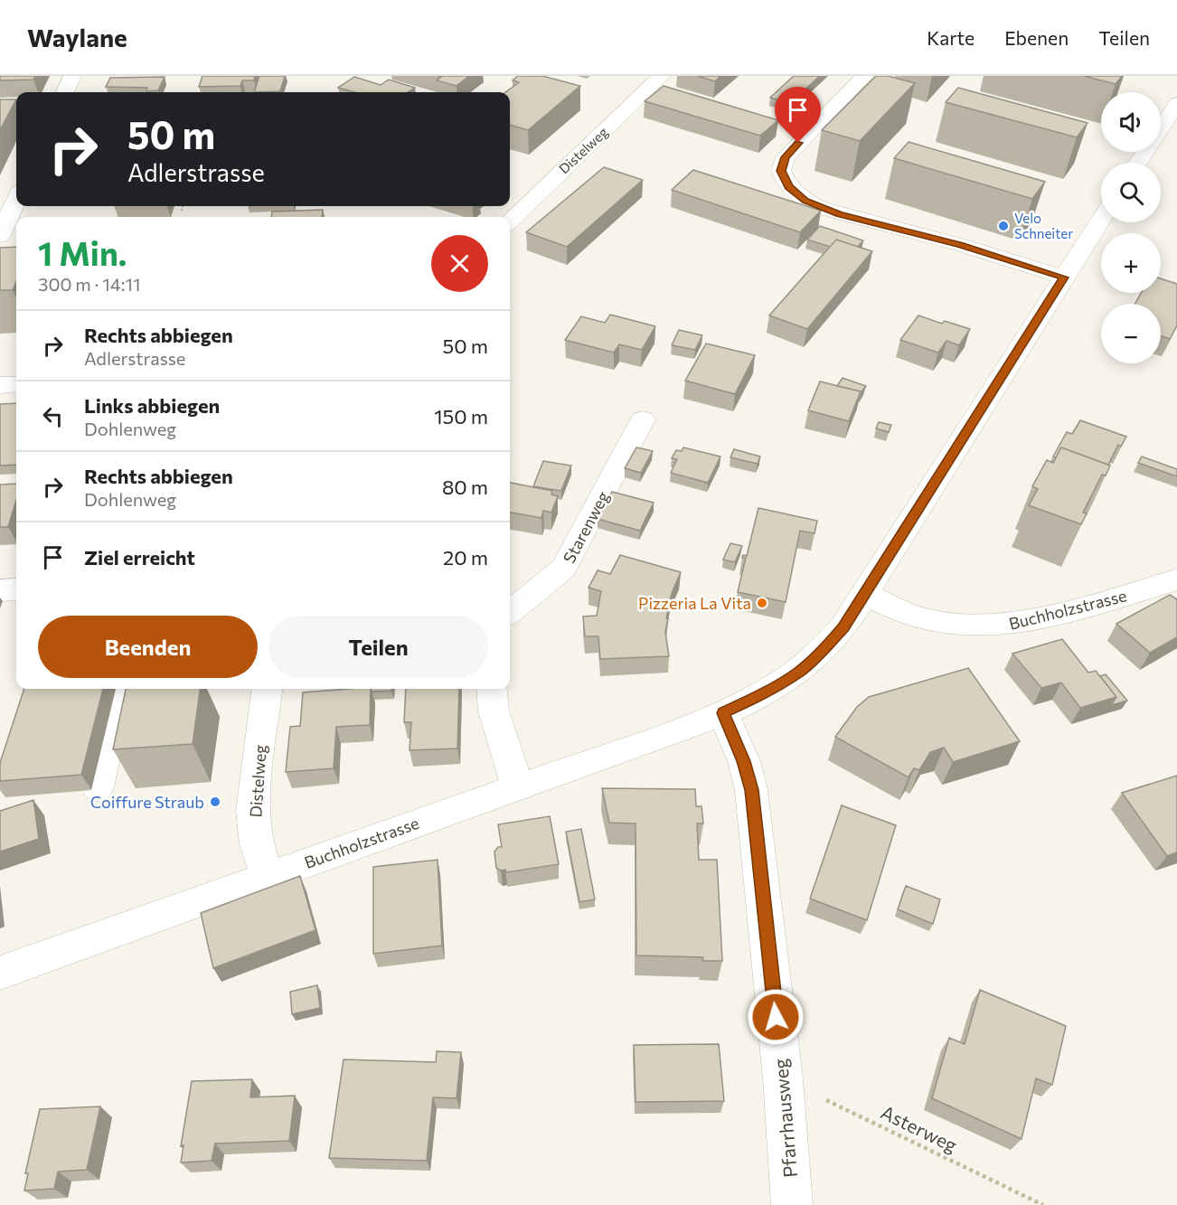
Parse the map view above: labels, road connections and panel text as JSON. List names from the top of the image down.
{
  "streets": {
    "street": [
      "Distelweg",
      "Starenweg",
      "Buchholzstrasse",
      "Pfarrhausweg"
    ],
    "path": ["Asterweg"]
  },
  "crossings": [
    ["Distelweg", "Buchholzstrasse"],
    ["Buchholzstrasse", "Pfarrhausweg"],
    ["Pfarrhausweg", "Asterweg"]
  ],
  "places": ["Velo Schneiter", "Pizzeria La Vita", "Coiffure Straub"],
  "page": {
    "header": "Waylane",
    "nav": ["Karte", "Ebenen", "Teilen"],
    "map_buttons": ["+", "−"],
    "turn": ["50 m", "Adlerstrasse"],
    "heading": ["1 Min.", "300 m · 14:11"],
    "list": [
      {
        "name": "Rechts abbiegen",
        "note": "Adlerstrasse",
        "value": "50 m"
      },
      {
        "name": "Links abbiegen",
        "note": "Dohlenweg",
        "value": "150 m"
      },
      {
        "name": "Rechts abbiegen",
        "note": "Dohlenweg",
        "value": "80 m"
      },
      {
        "name": "Ziel erreicht",
        "value": "20 m"
      }
    ],
    "buttons": ["Beenden", "Teilen"]
  }
}
